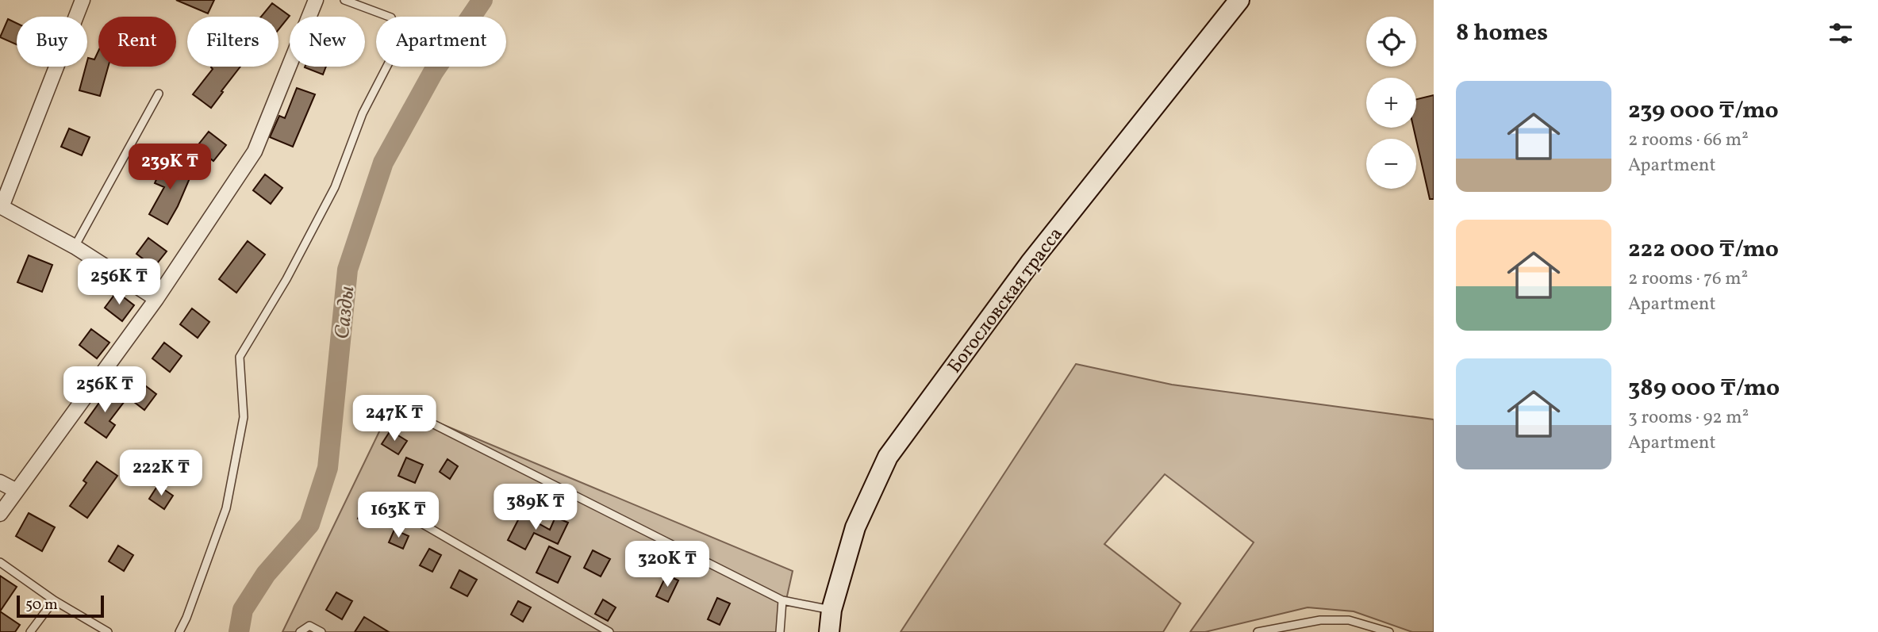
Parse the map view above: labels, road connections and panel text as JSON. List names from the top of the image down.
{
  "streets": {
    "main road": ["Богословская трасса"]
  },
  "water": ["Сазды"],
  "scale_bar": "50 m",
  "page": {
    "heading": "8 homes",
    "map_buttons": ["+", "−"],
    "chip": [
      "Buy",
      "Rent",
      "Filters",
      "New",
      "Apartment"
    ],
    "list": [
      {
        "name": "239 000 ₸/mo",
        "note": "2 rooms · 66 m² · Apartment"
      },
      {
        "name": "222 000 ₸/mo",
        "note": "2 rooms · 76 m² · Apartment"
      },
      {
        "name": "389 000 ₸/mo",
        "note": "3 rooms · 92 m² · Apartment"
      }
    ],
    "price": [
      "239K ₸",
      "256K ₸",
      "256K ₸",
      "247K ₸",
      "222K ₸",
      "389K ₸",
      "163K ₸",
      "320K ₸"
    ],
    "scale": "50 m"
  }
}
